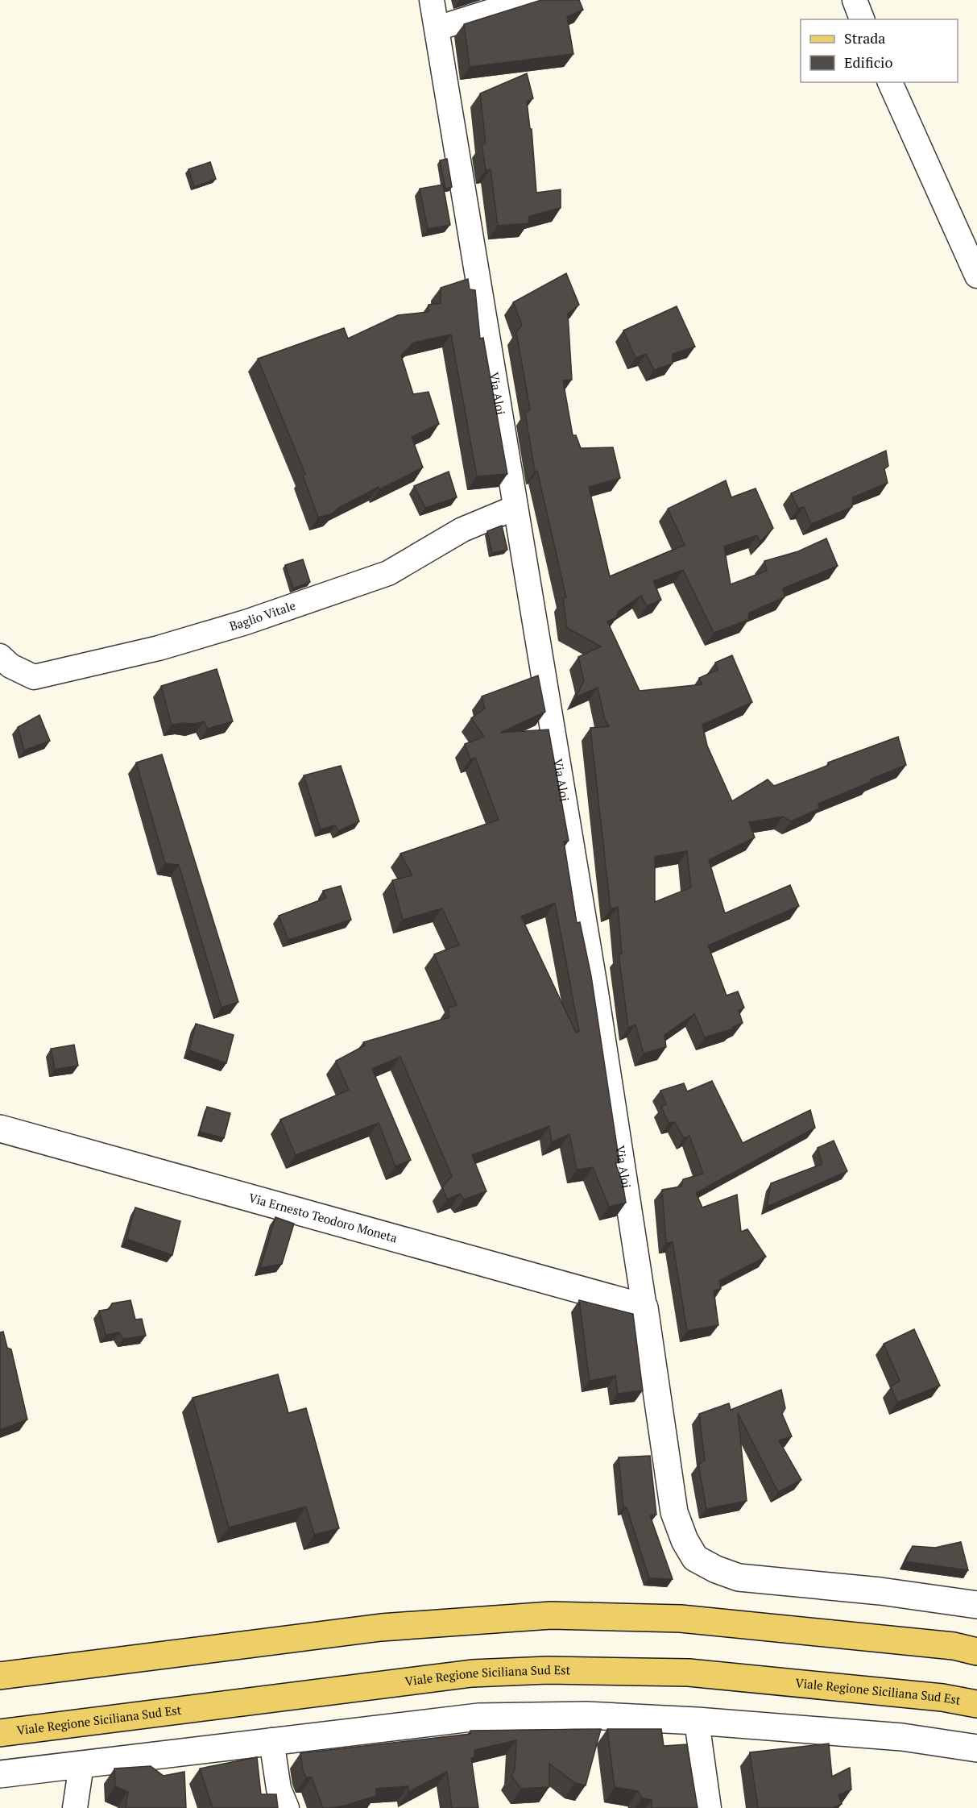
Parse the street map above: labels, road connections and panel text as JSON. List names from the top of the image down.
{
  "streets": {
    "main road": ["Viale Regione Siciliana Sud Est"],
    "street": ["Via Aloi", "Baglio Vitale", "Via Ernesto Teodoro Moneta"]
  },
  "crossings": [
    ["Via Aloi", "Baglio Vitale"],
    ["Via Aloi", "Via Ernesto Teodoro Moneta"]
  ],
  "legend": ["Strada", "Edificio"]
}
